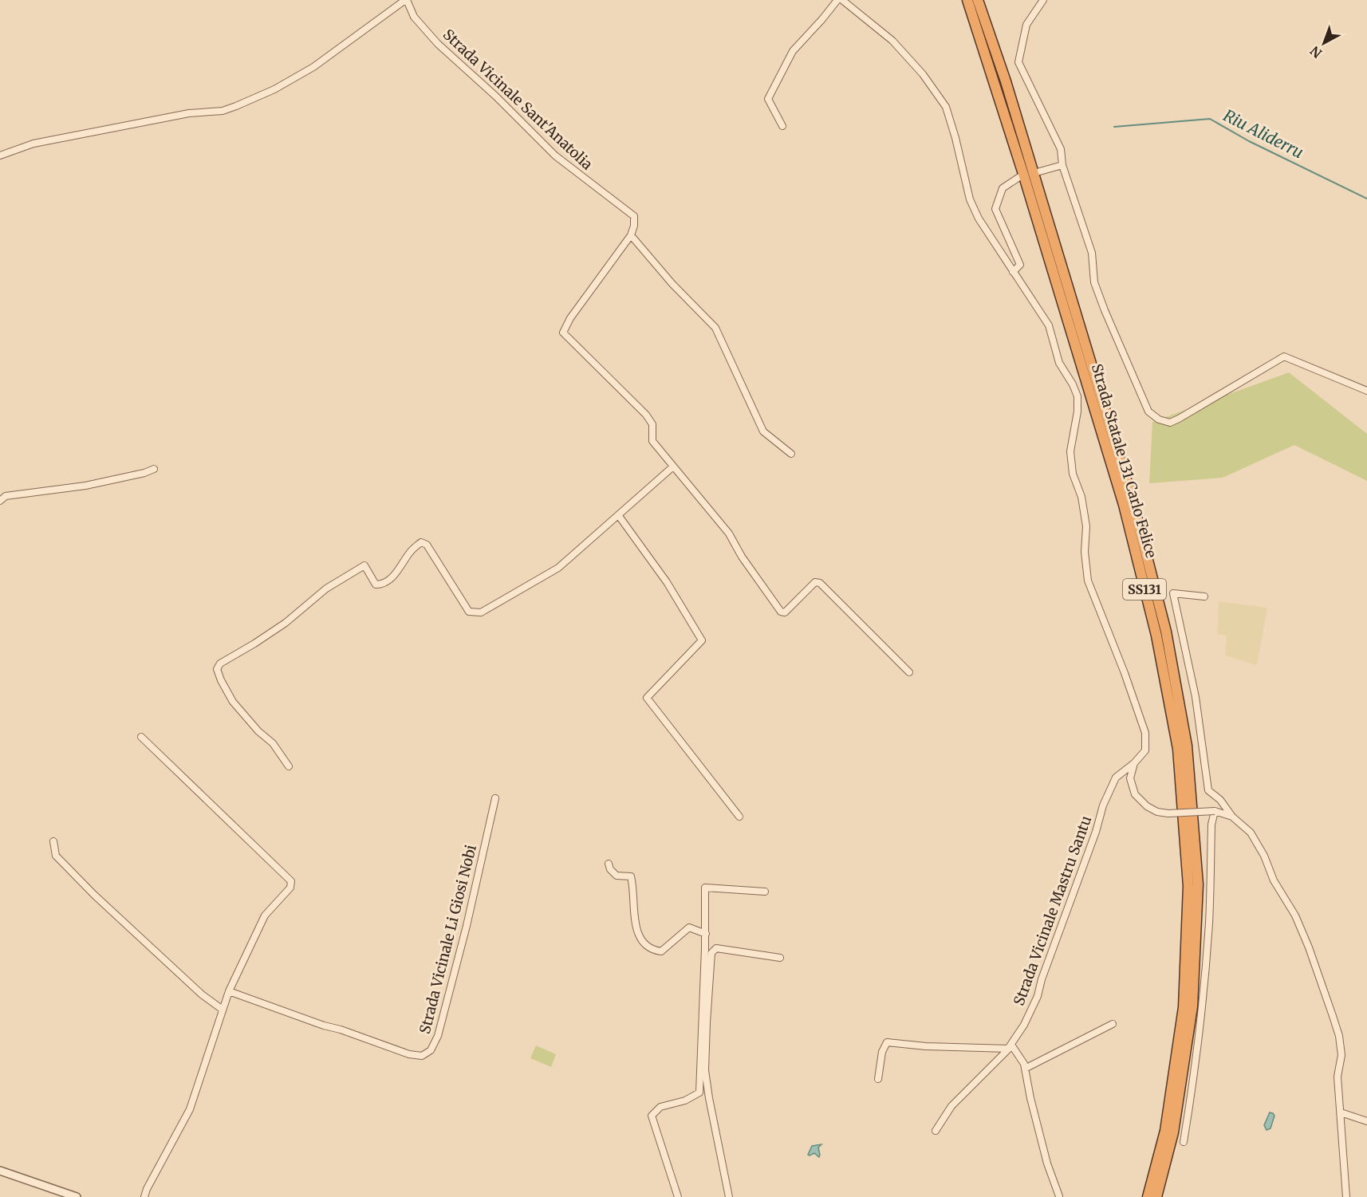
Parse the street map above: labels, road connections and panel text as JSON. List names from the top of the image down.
{
  "streets": {
    "highway": ["Strada Statale 131 Carlo Felice", "SS131"],
    "street": ["Strada Vicinale Sant'Anatolia", "Strada Vicinale Mastru Santu", "Strada Vicinale Li Giosi Nobi"]
  },
  "water": ["Riu Aliderru"],
  "north": "bottom left"
}
